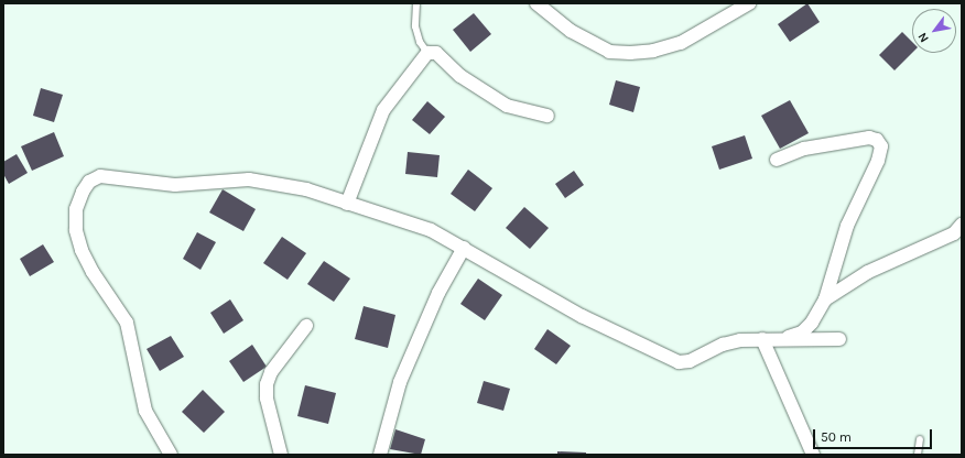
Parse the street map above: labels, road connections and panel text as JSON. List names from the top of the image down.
{
  "scale_bar": "50 m",
  "north": "bottom left"
}
